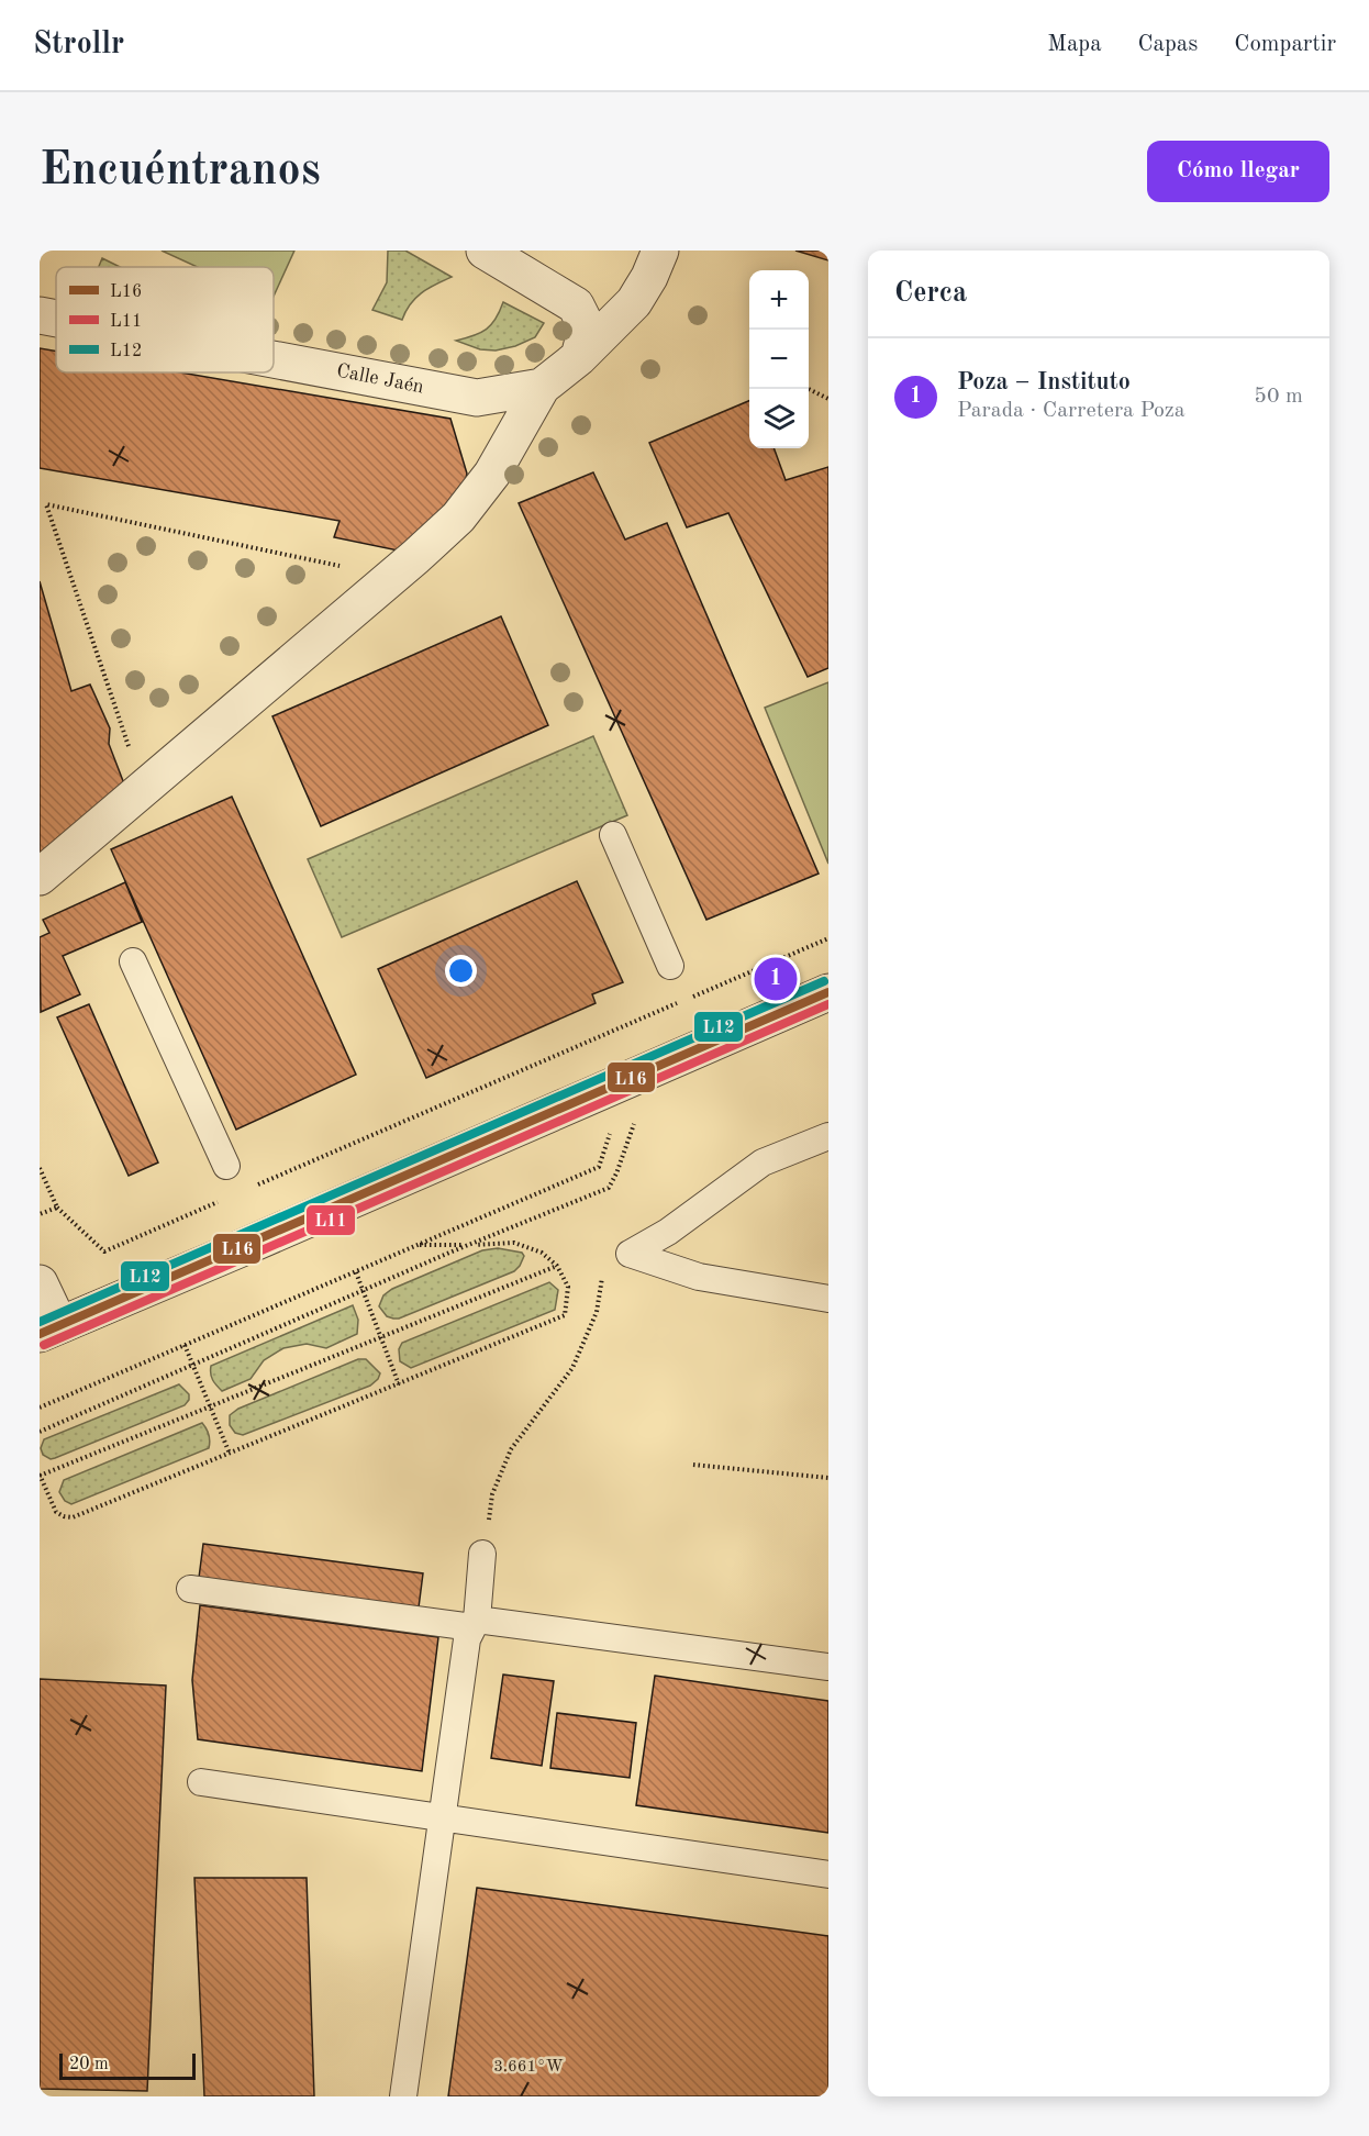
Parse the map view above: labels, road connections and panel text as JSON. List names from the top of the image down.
{
  "streets": {
    "street": ["Calle Jaén"]
  },
  "lines": ["transit line L12", "transit line L16", "transit line L11"],
  "legend": ["L16", "L11", "L12"],
  "scale_bar": "20 m",
  "page": {
    "header": "Strollr",
    "nav": ["Mapa", "Capas", "Compartir"],
    "buttons": "Cómo llegar",
    "title": "Encuéntranos",
    "heading": "Cerca",
    "map_buttons": ["+", "−"],
    "list": [
      {
        "mark": "1",
        "name": "Poza – Instituto",
        "note": "Parada · Carretera Poza",
        "value": "50 m"
      }
    ],
    "pins": "1",
    "scale": "20 m"
  },
  "coordinates": ["3.661°W"]
}
